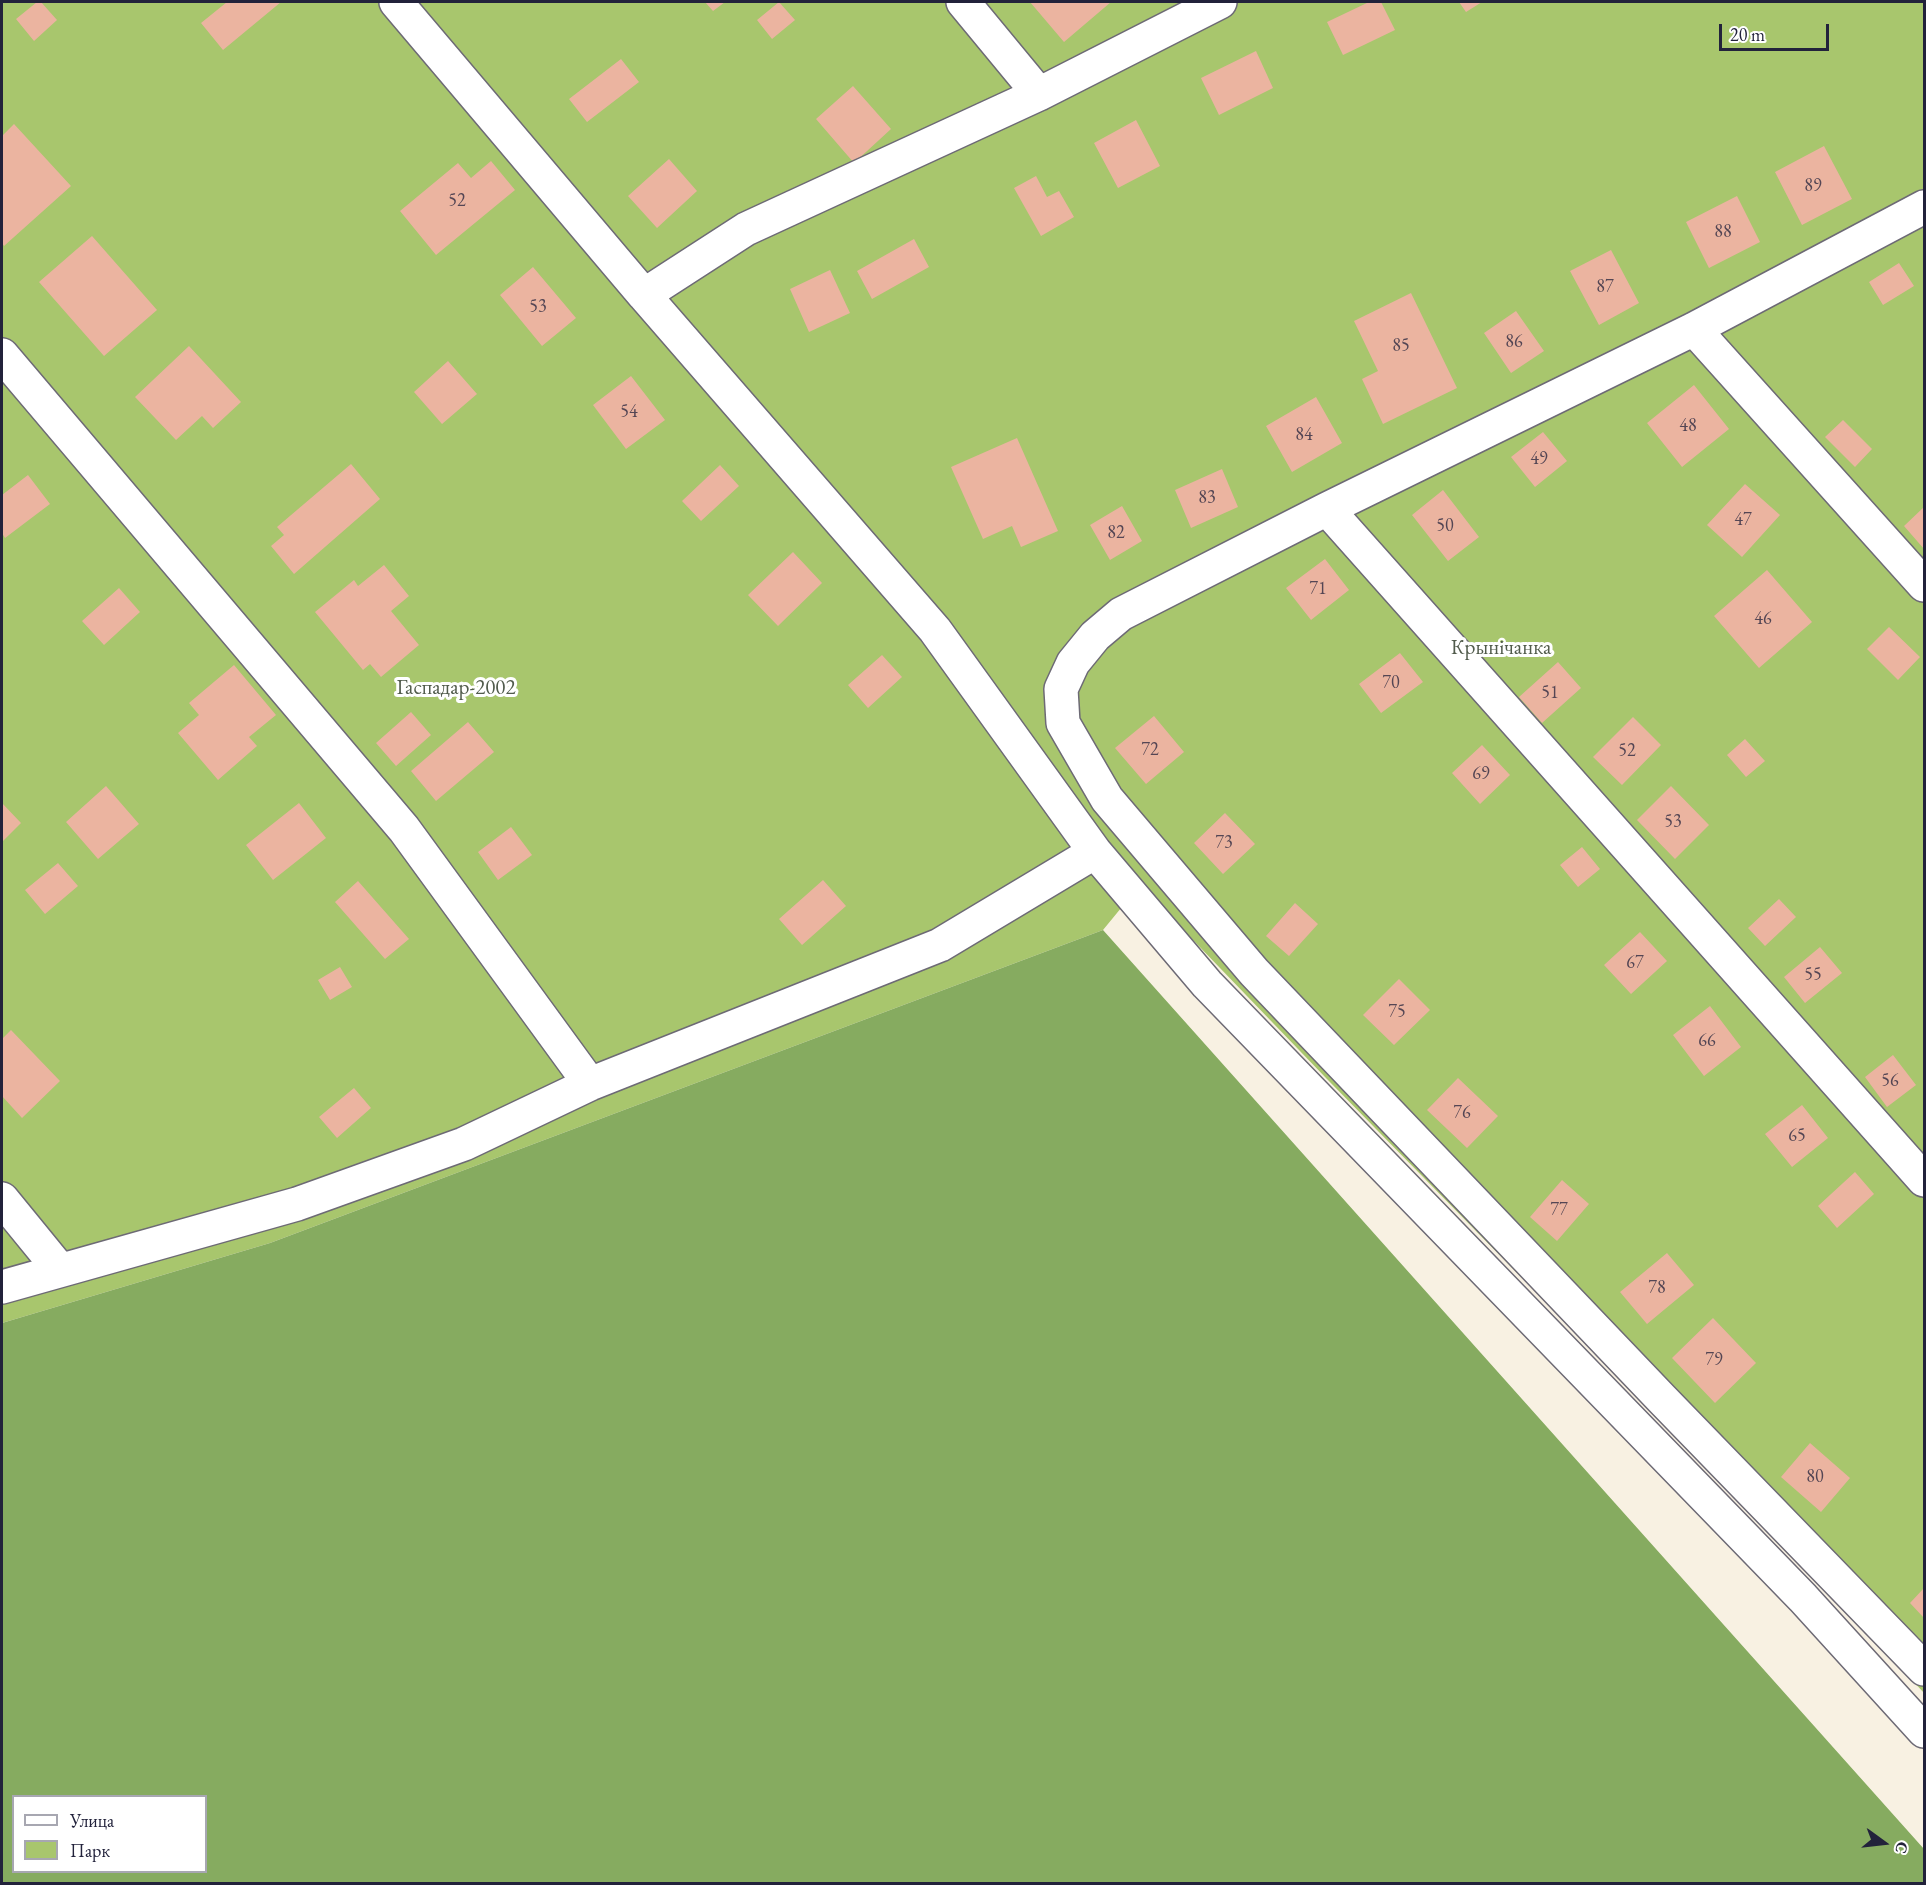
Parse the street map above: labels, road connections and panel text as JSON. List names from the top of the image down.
{
  "parks": ["Крынічанка", "Гаспадар-2002"],
  "house_numbers": [
    "89",
    "52",
    "88",
    "87",
    "53",
    "86",
    "85",
    "54",
    "48",
    "84",
    "49",
    "83",
    "47",
    "50",
    "82",
    "71",
    "46",
    "70",
    "51",
    "72",
    "52",
    "69",
    "53",
    "73",
    "67",
    "55",
    "75",
    "66",
    "56",
    "76",
    "65",
    "77",
    "78",
    "79",
    "80"
  ],
  "legend": ["Улица", "Парк"],
  "scale_bar": "20 m",
  "north": "right"
}
